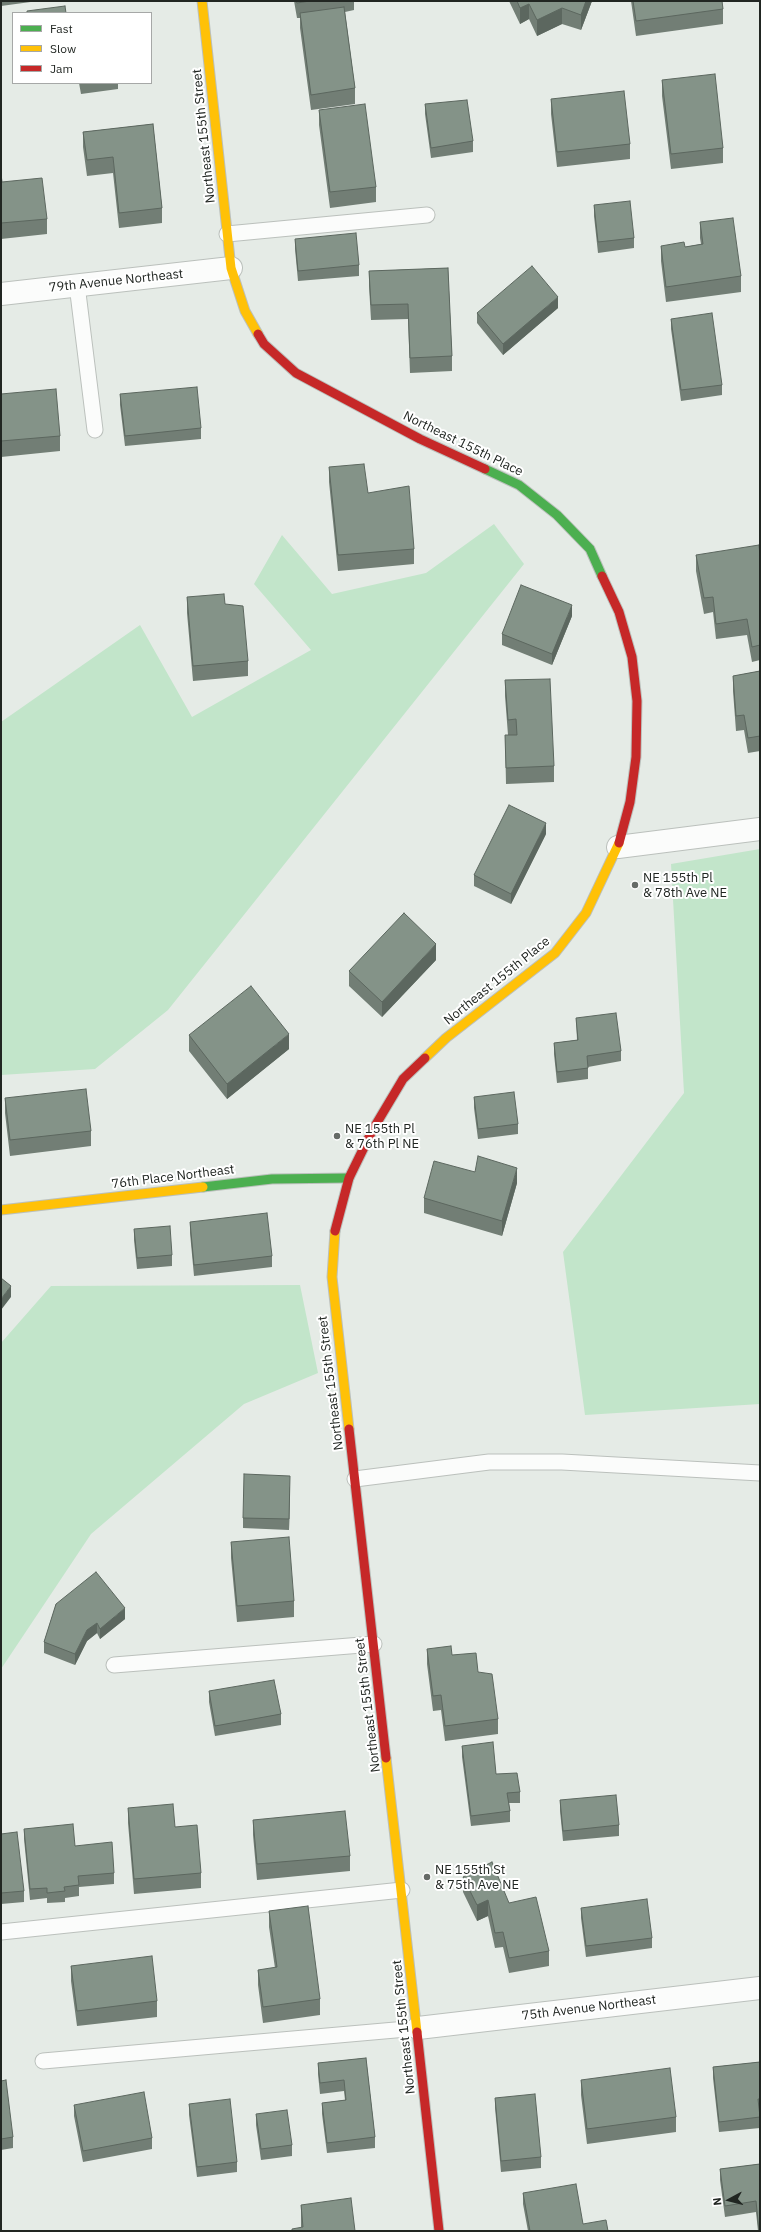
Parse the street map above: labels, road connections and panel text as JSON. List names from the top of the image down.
{
  "streets": {
    "street": [
      "Northeast 155th Street",
      "79th Avenue Northeast",
      "Northeast 155th Place",
      "76th Place Northeast",
      "75th Avenue Northeast"
    ]
  },
  "crossings": [
    ["Northeast 155th Street", "79th Avenue Northeast"],
    ["Northeast 155th Street", "Northeast 155th Place"],
    ["Northeast 155th Street", "76th Place Northeast"],
    ["Northeast 155th Street", "75th Avenue Northeast"],
    ["79th Avenue Northeast", "Northeast 155th Place"],
    ["Northeast 155th Place", "76th Place Northeast"]
  ],
  "places": ["NE 155th Pl & 78th Ave NE", "NE 155th Pl & 76th Pl NE", "NE 155th St & 75th Ave NE"],
  "legend": ["Fast", "Slow", "Jam"],
  "north": "left"
}
